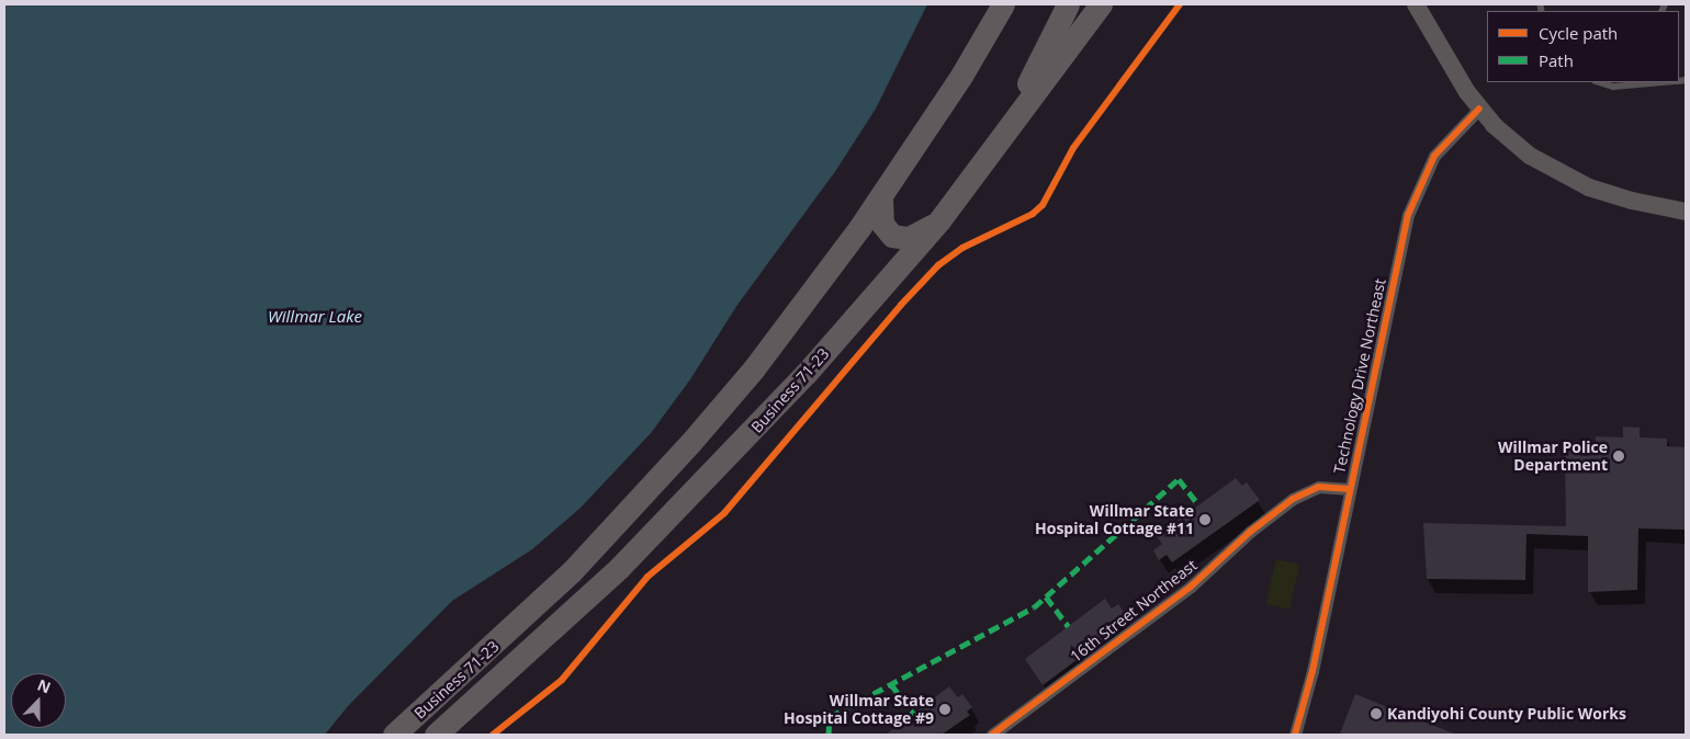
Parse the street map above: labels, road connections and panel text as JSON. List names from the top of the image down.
{
  "streets": {
    "highway": ["Business 71-23"],
    "street": ["Technology Drive Northeast", "16th Street Northeast"]
  },
  "crossings": [
    ["Technology Drive Northeast", "16th Street Northeast"]
  ],
  "water": ["Willmar Lake"],
  "places": [
    "Willmar Police Department",
    "Willmar State Hospital Cottage #11",
    "Willmar State Hospital Cottage #9",
    "Kandiyohi County Public Works"
  ],
  "legend": ["Cycle path", "Path"],
  "north": "top"
}
